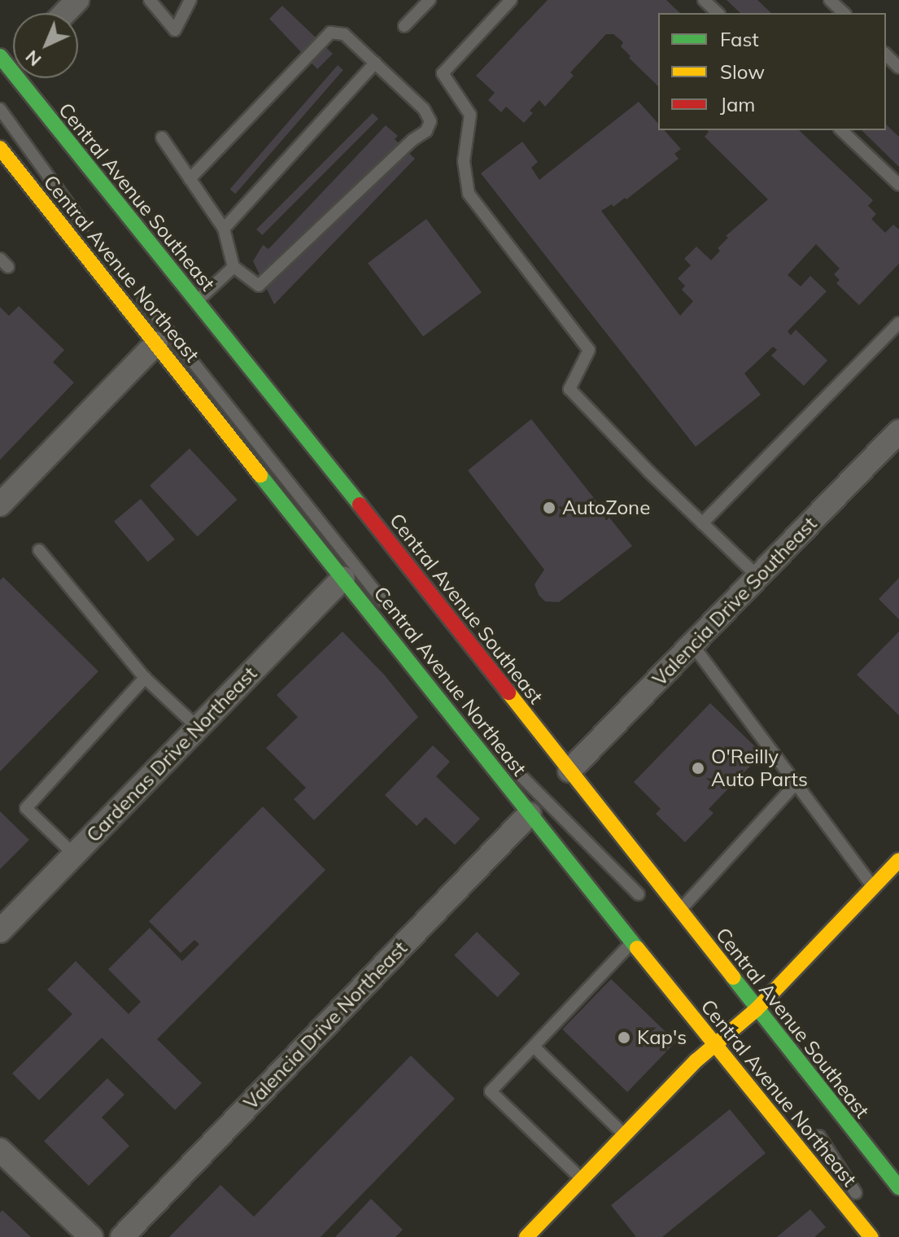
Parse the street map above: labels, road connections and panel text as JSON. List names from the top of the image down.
{
  "streets": {
    "main road": ["Central Avenue Southeast", "Central Avenue Northeast"],
    "street": ["Valencia Drive Southeast", "Cardenas Drive Northeast", "Valencia Drive Northeast"]
  },
  "crossings": [
    ["Central Avenue Southeast", "Valencia Drive Southeast"],
    ["Central Avenue Northeast", "Cardenas Drive Northeast"],
    ["Central Avenue Northeast", "Valencia Drive Northeast"]
  ],
  "places": ["AutoZone", "O'Reilly Auto Parts", "Kap's"],
  "legend": ["Fast", "Slow", "Jam"],
  "north": "bottom left"
}
